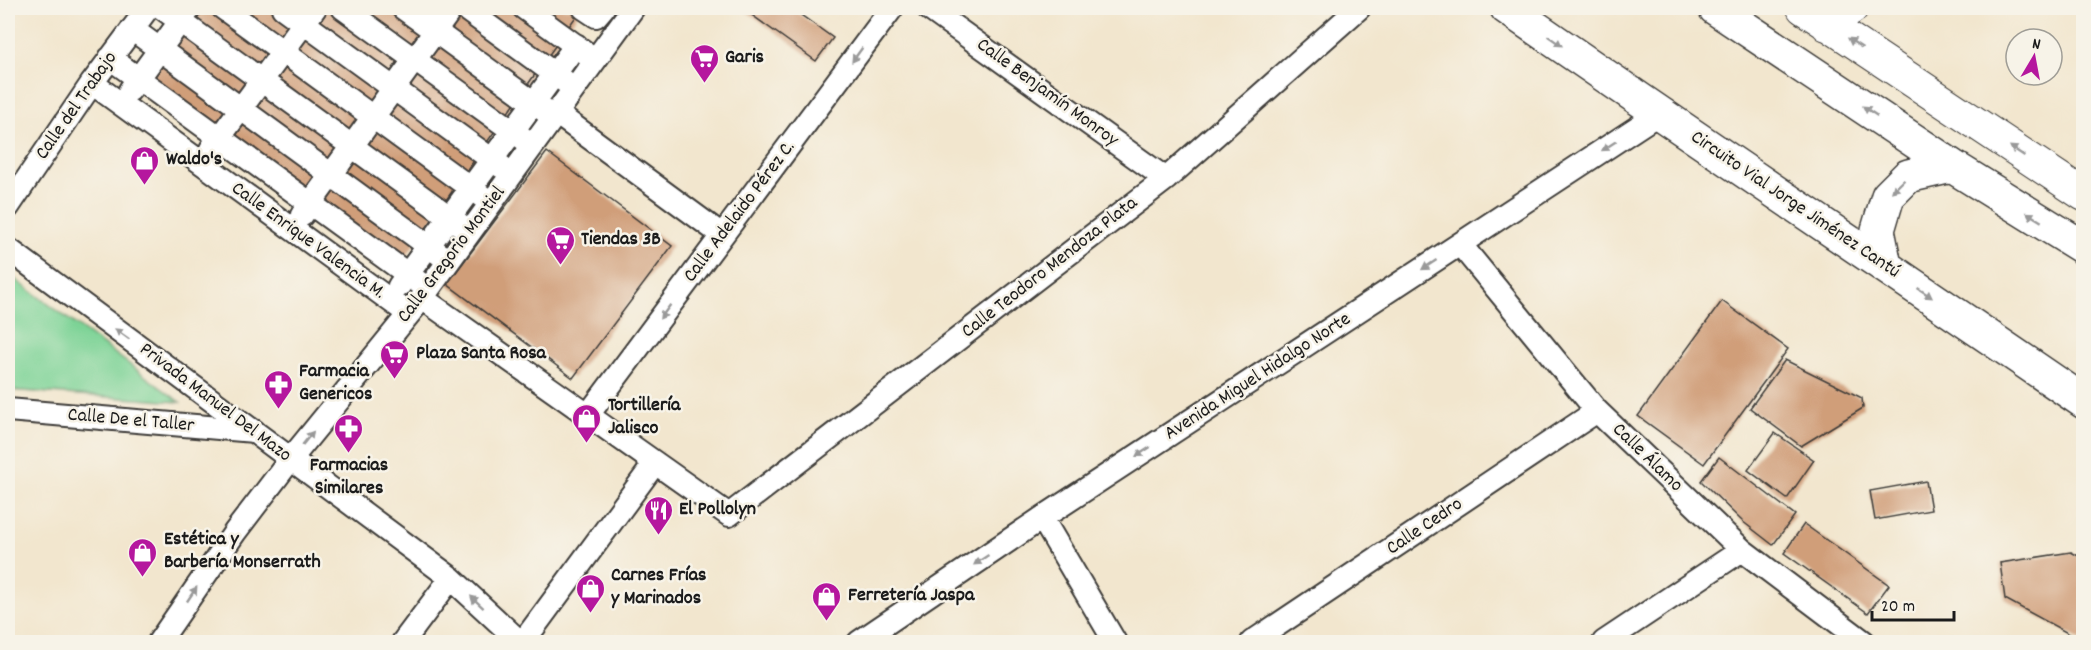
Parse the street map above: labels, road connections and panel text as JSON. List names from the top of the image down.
{
  "streets": {
    "main road": ["Circuito Vial Jorge Jiménez Cantú"],
    "street": [
      "Calle Benjamín Monroy",
      "Calle del Trabajo",
      "Calle Adelaido Pérez C.",
      "Calle Enrique Valencia M.",
      "Calle Gregorio Montiel",
      "Calle Teodoro Mendoza Plata",
      "Avenida Miguel Hidalgo Norte",
      "Privada Manuel Del Mazo",
      "Calle De el Taller",
      "Calle Álamo",
      "Calle Cedro"
    ]
  },
  "crossings": [
    ["Calle Benjamín Monroy", "Calle Teodoro Mendoza Plata"],
    ["Calle del Trabajo", "Calle Enrique Valencia M."],
    ["Circuito Vial Jorge Jiménez Cantú", "Avenida Miguel Hidalgo Norte"],
    ["Calle Adelaido Pérez C.", "Calle Enrique Valencia M."],
    ["Calle Enrique Valencia M.", "Calle Gregorio Montiel"],
    ["Calle Enrique Valencia M.", "Calle Teodoro Mendoza Plata"],
    ["Calle Gregorio Montiel", "Privada Manuel Del Mazo"],
    ["Avenida Miguel Hidalgo Norte", "Calle Álamo"],
    ["Privada Manuel Del Mazo", "Calle De el Taller"],
    ["Calle Álamo", "Calle Cedro"]
  ],
  "one_way": [
    "Calle Adelaido Pérez C.",
    "Calle Gregorio Montiel",
    "Avenida Miguel Hidalgo Norte",
    "Privada Manuel Del Mazo"
  ],
  "places": {
    "supermarket": ["Garis", "Tiendas 3B", "Plaza Santa Rosa"],
    "shop": [
      "Waldo's",
      "Tortillería Jalisco",
      "Estética y Barbería Monserrath",
      "Carnes Frías y Marinados",
      "Ferretería Jaspa"
    ],
    "pharmacy": ["Farmacia Genericos", "Farmacias Similares"],
    "restaurant": ["El Pollolyn"]
  },
  "scale_bar": "20 m",
  "north": "top"
}
